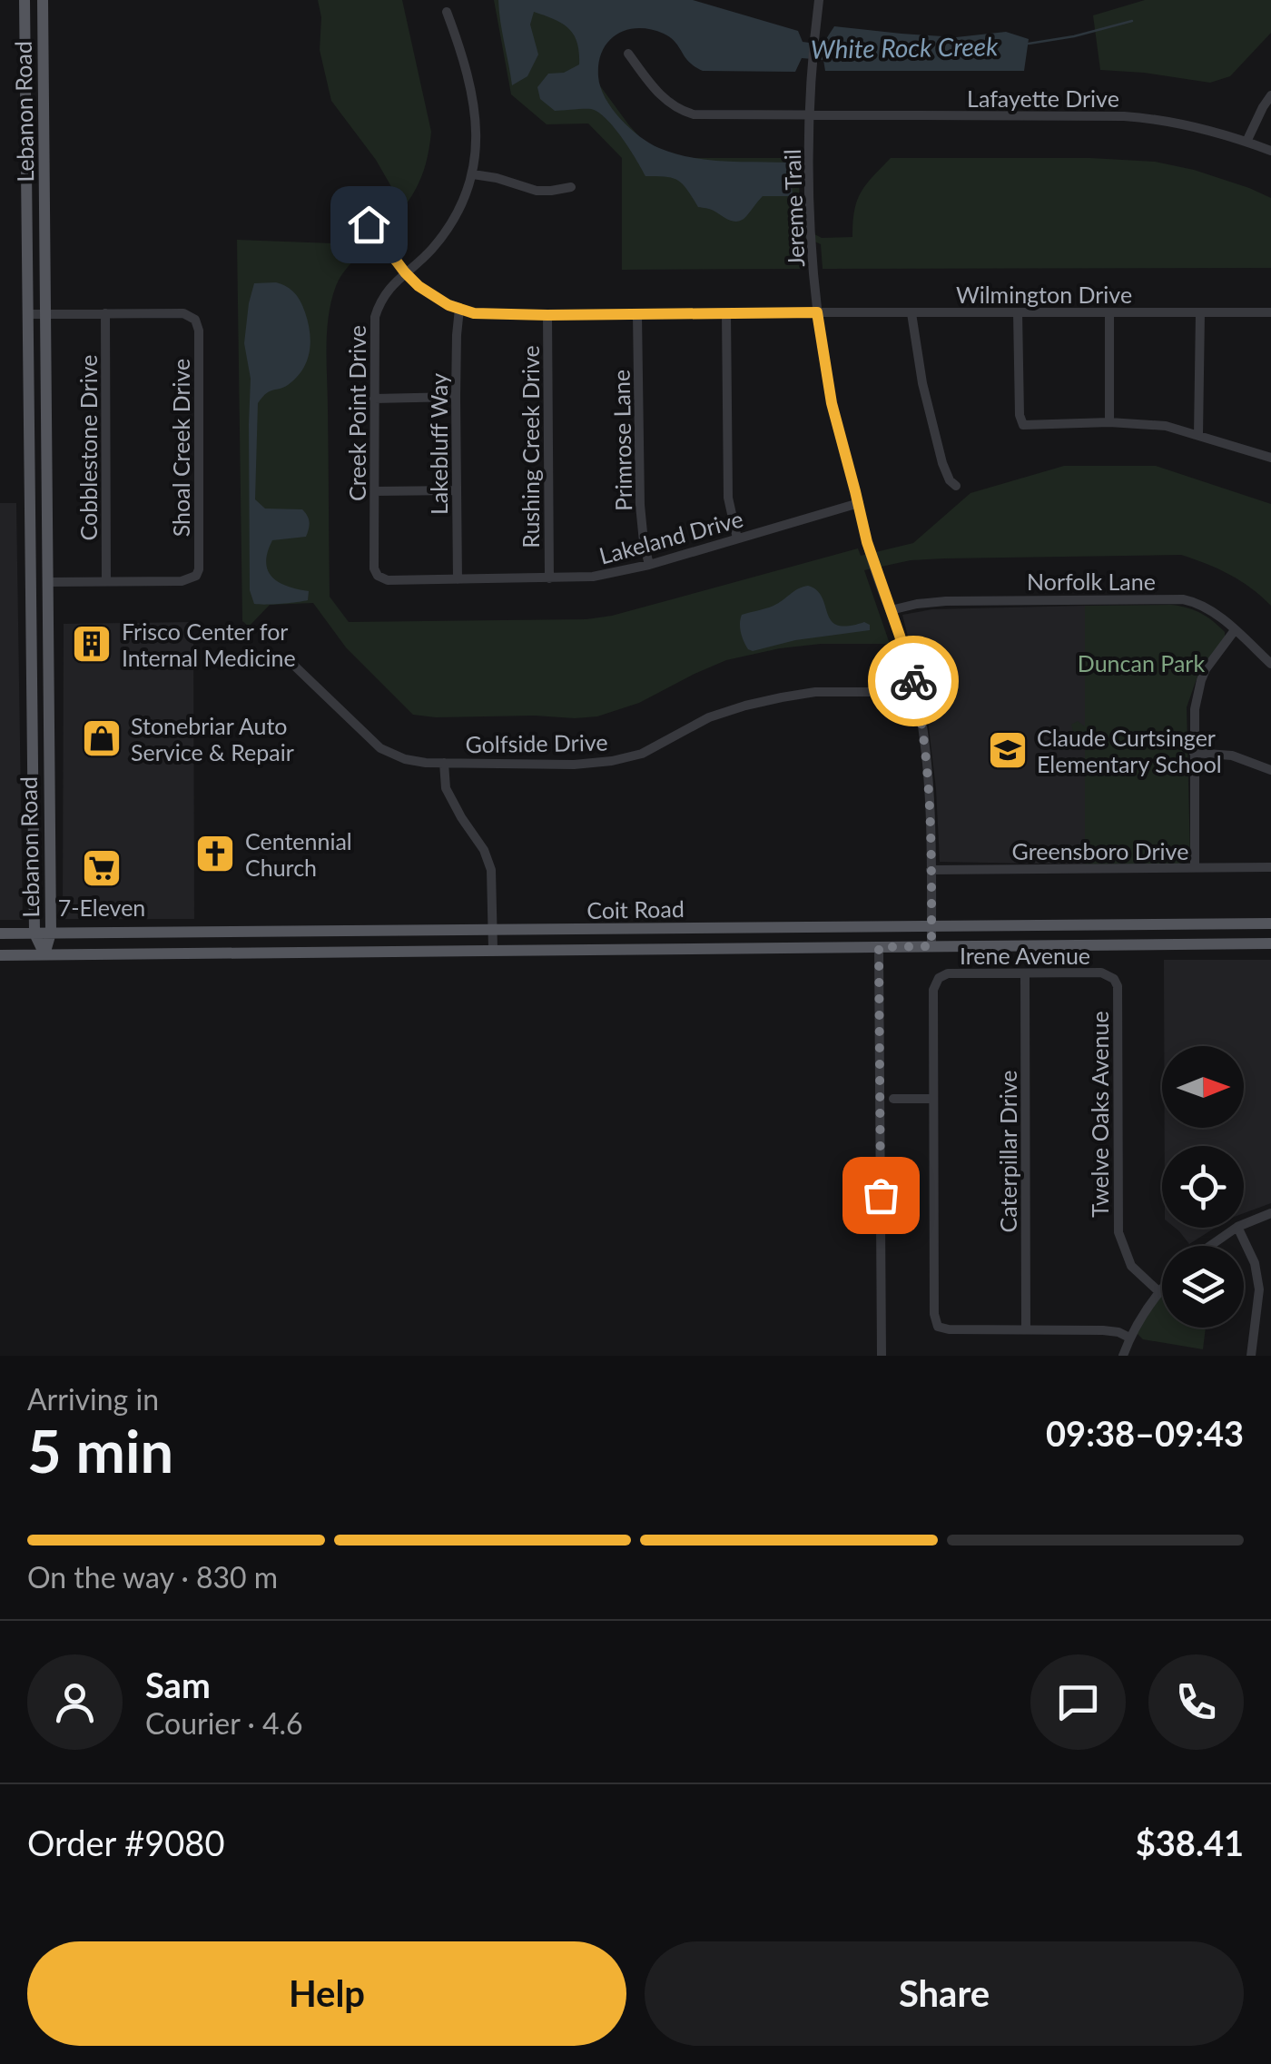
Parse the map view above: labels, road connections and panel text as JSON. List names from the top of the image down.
{
  "streets": {
    "main road": ["Lebanon Road", "Coit Road"],
    "street": [
      "Lafayette Drive",
      "Jereme Trail",
      "Wilmington Drive",
      "Creek Point Drive",
      "Primrose Lane",
      "Lakebluff Way",
      "Rushing Creek Drive",
      "Cobblestone Drive",
      "Shoal Creek Drive",
      "Lakeland Drive",
      "Norfolk Lane",
      "Golfside Drive",
      "Greensboro Drive",
      "Irene Avenue",
      "Twelve Oaks Avenue",
      "Caterpillar Drive"
    ]
  },
  "crossings": [
    ["Lafayette Drive", "Jereme Trail"],
    ["Lebanon Road", "Coit Road"],
    ["Jereme Trail", "Wilmington Drive"],
    ["Jereme Trail", "Lakeland Drive"],
    ["Jereme Trail", "Norfolk Lane"],
    ["Jereme Trail", "Golfside Drive"],
    ["Jereme Trail", "Greensboro Drive"],
    ["Jereme Trail", "Coit Road"],
    ["Wilmington Drive", "Primrose Lane"],
    ["Wilmington Drive", "Lakebluff Way"],
    ["Wilmington Drive", "Rushing Creek Drive"],
    ["Creek Point Drive", "Lakeland Drive"],
    ["Primrose Lane", "Lakeland Drive"],
    ["Lakebluff Way", "Lakeland Drive"],
    ["Rushing Creek Drive", "Lakeland Drive"],
    ["Cobblestone Drive", "Shoal Creek Drive"],
    ["Irene Avenue", "Twelve Oaks Avenue"],
    ["Irene Avenue", "Caterpillar Drive"]
  ],
  "water": ["White Rock Creek"],
  "parks": ["Duncan Park"],
  "places": {
    "building": ["Frisco Center for Internal Medicine"],
    "shop": ["Stonebriar Auto Service & Repair"],
    "school or university": ["Claude Curtsinger Elementary School"],
    "church": ["Centennial Church"],
    "supermarket": ["7-Eleven"]
  },
  "north": "right",
  "page": {
    "heading": ["5 min", "Arriving in", "09:38–09:43"],
    "panel": [
      "Sam",
      "Courier · 4.6",
      "Order #9080",
      "$38.41"
    ],
    "bar": "On the way · 830 m",
    "buttons": ["Help", "Share"]
  }
}
